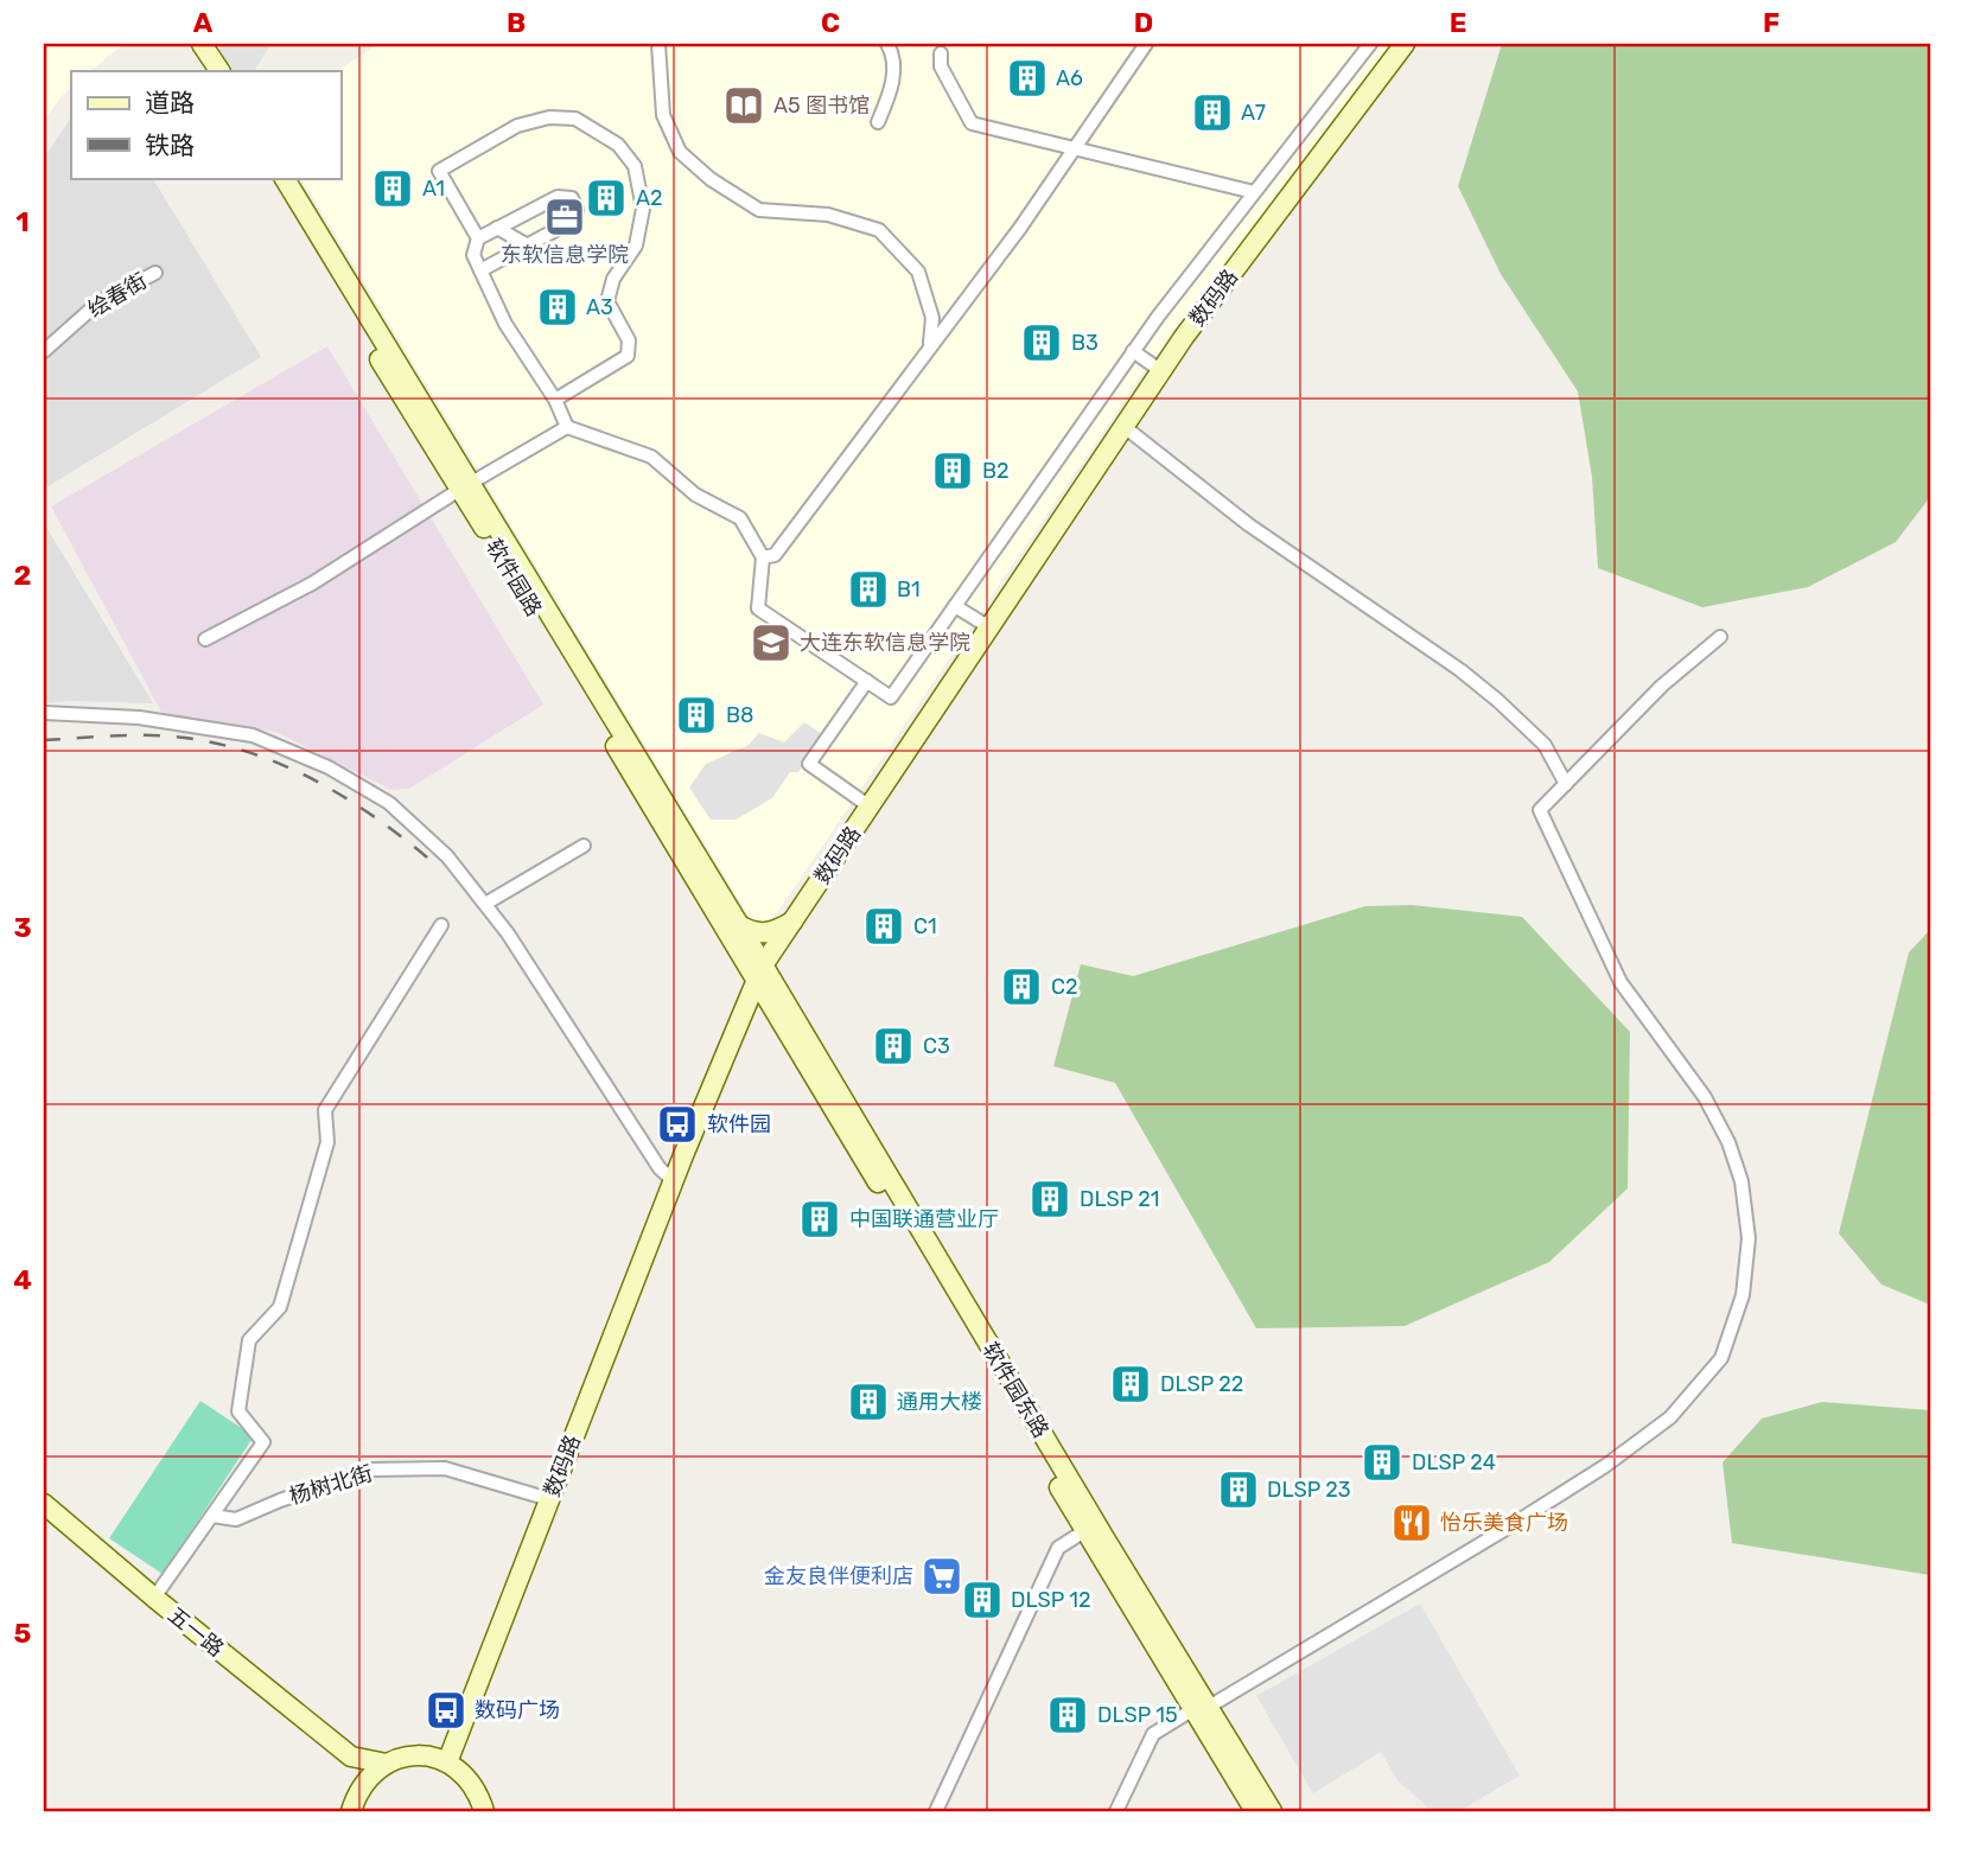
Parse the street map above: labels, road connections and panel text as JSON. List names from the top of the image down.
{
  "streets": {
    "main road": [
      "数码路",
      "软件园路",
      "软件园东路",
      "五一路"
    ],
    "street": ["绘春街", "杨树北街"]
  },
  "crossings": [
    ["数码路", "软件园路"],
    ["数码路", "软件园东路"],
    ["数码路", "杨树北街"],
    ["软件园路", "软件园东路"]
  ],
  "places": {
    "building": [
      "A6",
      "A7",
      "A1",
      "A2",
      "A3",
      "B3",
      "B2",
      "B1",
      "B8",
      "C1",
      "C2",
      "C3",
      "DLSP 21",
      "中国联通营业厅",
      "DLSP 22",
      "通用大楼",
      "DLSP 24",
      "DLSP 23",
      "DLSP 12",
      "DLSP 15"
    ],
    "library": ["A5 图书馆"],
    "office": ["东软信息学院"],
    "school or university": ["大连东软信息学院"],
    "bus stop": ["软件园", "数码广场"],
    "restaurant": ["怡乐美食广场"],
    "supermarket": ["金友良伴便利店"]
  },
  "legend": ["道路", "铁路"],
  "grid": {
    "columns": [
      "A",
      "B",
      "C",
      "D",
      "E",
      "F"
    ],
    "rows": [
      "1",
      "2",
      "3",
      "4",
      "5"
    ]
  }
}
